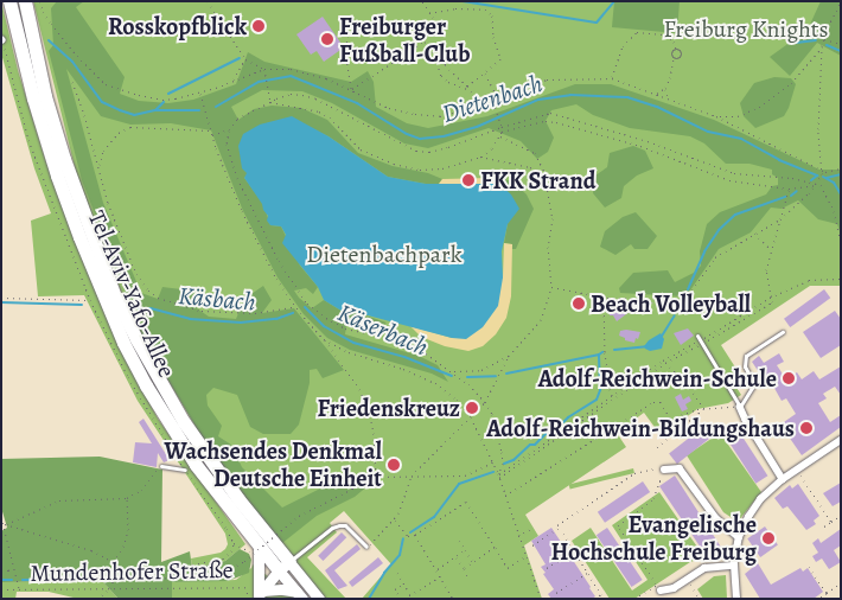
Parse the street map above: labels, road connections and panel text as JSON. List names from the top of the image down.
{
  "streets": {
    "highway": ["Tel-Aviv-Yafo-Allee"],
    "path": ["Mundenhofer Straße"]
  },
  "water": ["Dietenbach", "Käsbach", "Käserbach"],
  "parks": ["Freiburg Knights", "Dietenbachpark"],
  "places": [
    "Rosskopfblick",
    "Freiburger Fußball-Club",
    "FKK Strand",
    "Beach Volleyball",
    "Adolf-Reichwein-Schule",
    "Friedenskreuz",
    "Adolf-Reichwein-Bildungshaus",
    "Wachsendes Denkmal Deutsche Einheit",
    "Evangelische Hochschule Freiburg"
  ]
}
